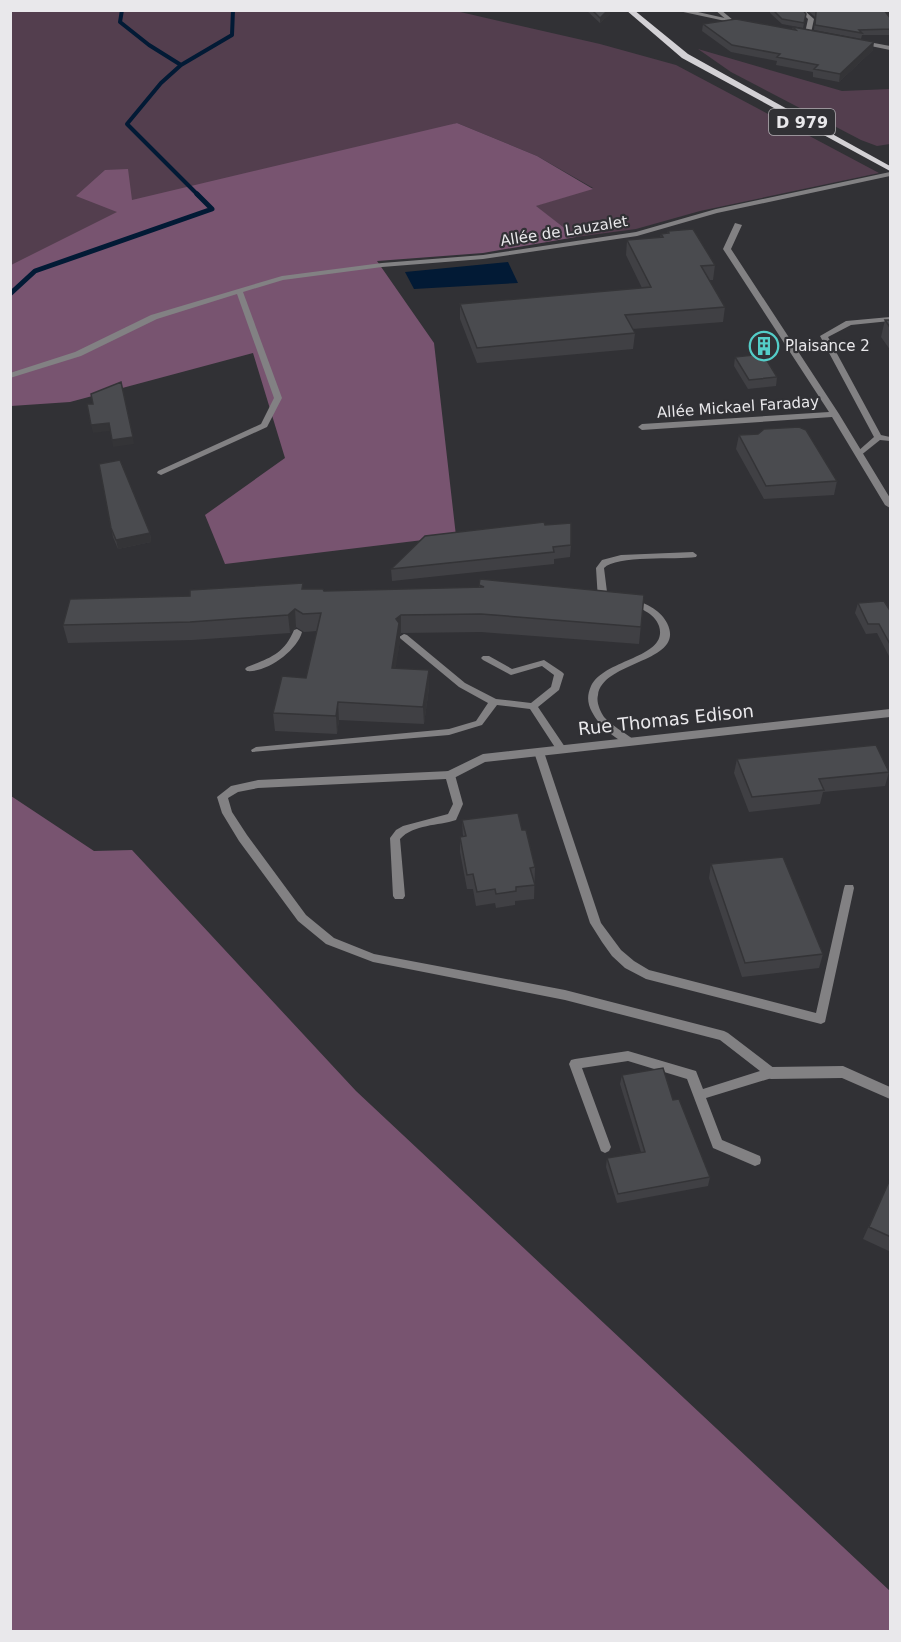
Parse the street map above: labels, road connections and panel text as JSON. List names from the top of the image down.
{
  "streets": {
    "main road": ["D 979"],
    "street": ["Allée Mickael Faraday", "Rue Thomas Edison"],
    "lane": ["Allée de Lauzalet"]
  },
  "places": {
    "building": ["Plaisance 2"]
  }
}
